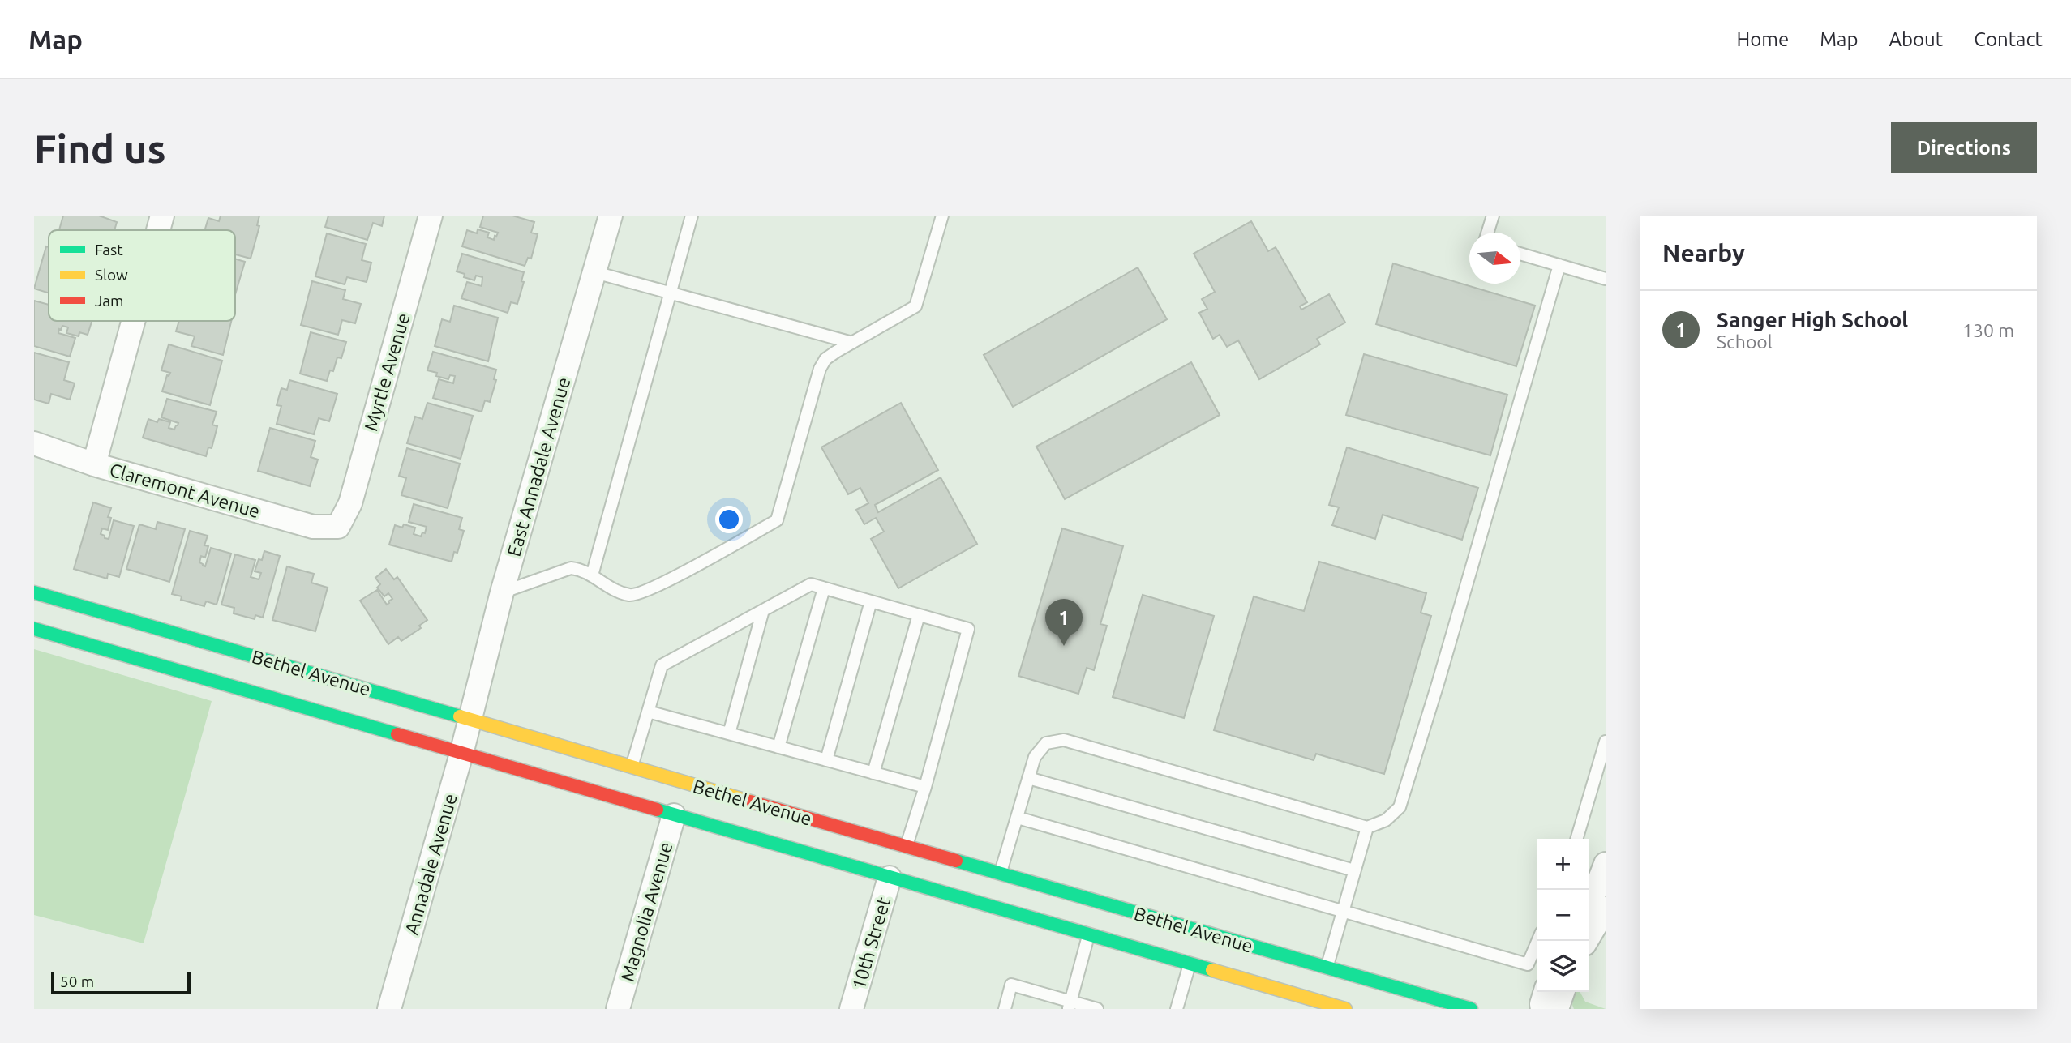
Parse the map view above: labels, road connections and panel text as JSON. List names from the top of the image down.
{
  "streets": {
    "main road": ["Bethel Avenue"],
    "street": [
      "Myrtle Avenue",
      "East Annadale Avenue",
      "Claremont Avenue",
      "Annadale Avenue",
      "Magnolia Avenue",
      "10th Street"
    ]
  },
  "crossings": [
    ["Myrtle Avenue", "Claremont Avenue"],
    ["East Annadale Avenue", "Bethel Avenue"],
    ["East Annadale Avenue", "Annadale Avenue"],
    ["Bethel Avenue", "Annadale Avenue"],
    ["Bethel Avenue", "Magnolia Avenue"],
    ["Bethel Avenue", "10th Street"]
  ],
  "legend": ["Fast", "Slow", "Jam"],
  "scale_bar": "50 m",
  "north": "right",
  "page": {
    "header": "Map",
    "nav": [
      "Home",
      "Map",
      "About",
      "Contact"
    ],
    "buttons": "Directions",
    "title": "Find us",
    "heading": "Nearby",
    "list": [
      {
        "mark": "1",
        "name": "Sanger High School",
        "note": "School",
        "value": "130 m"
      }
    ],
    "pins": "1",
    "map_buttons": ["+", "−"],
    "scale": "50 m"
  }
}
